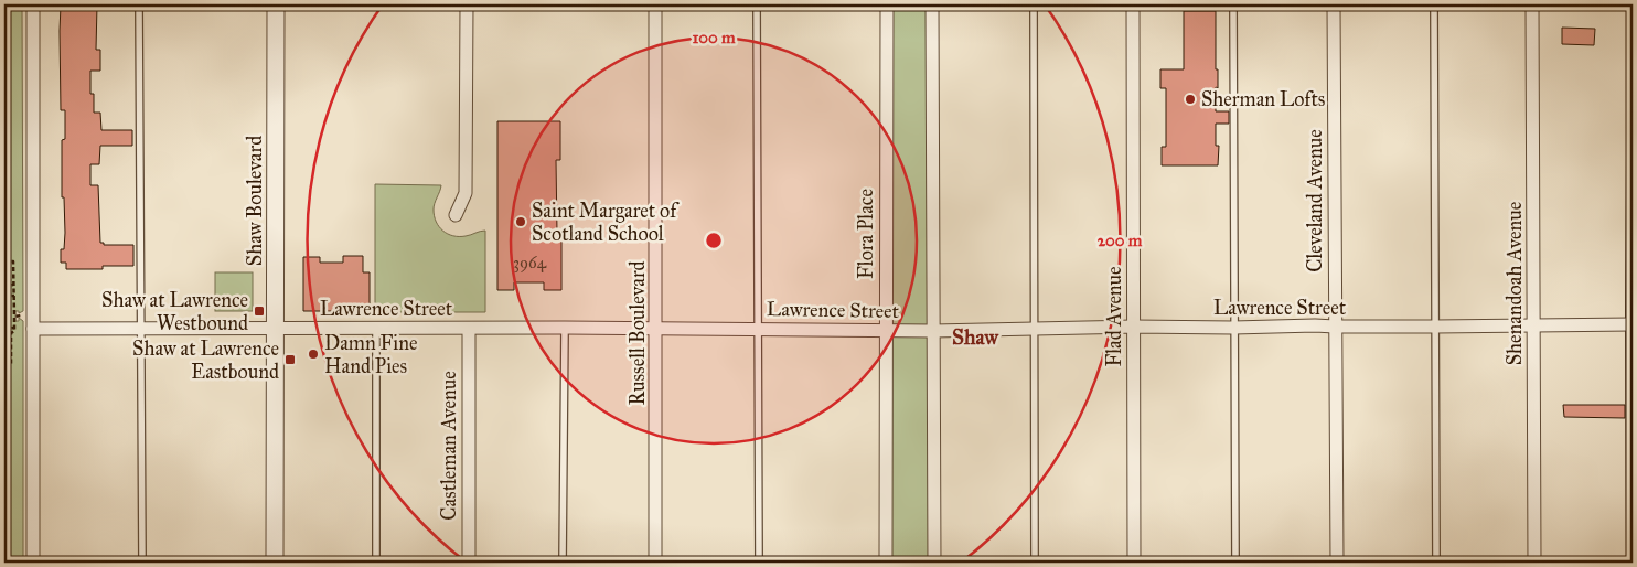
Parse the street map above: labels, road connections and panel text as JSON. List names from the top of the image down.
{
  "streets": {
    "street": [
      "Shaw Boulevard",
      "Cleveland Avenue",
      "Flora Place",
      "Shenandoah Avenue",
      "Lawrence Street",
      "Flad Avenue",
      "Russell Boulevard",
      "Castleman Avenue"
    ]
  },
  "crossings": [
    ["Shaw Boulevard", "Lawrence Street"],
    ["Cleveland Avenue", "Lawrence Street"],
    ["Flora Place", "Lawrence Street"],
    ["Shenandoah Avenue", "Lawrence Street"],
    ["Lawrence Street", "Flad Avenue"],
    ["Lawrence Street", "Russell Boulevard"],
    ["Lawrence Street", "Castleman Avenue"]
  ],
  "districts": ["Shaw"],
  "places": {
    "other": ["Sherman Lofts", "Saint Margaret of Scotland School", "Damn Fine Hand Pies"],
    "transit": ["Shaw at Lawrence Westbound", "Shaw at Lawrence Eastbound"]
  },
  "house_numbers": ["3964"],
  "rings": ["100 m", "200 m"]
}
